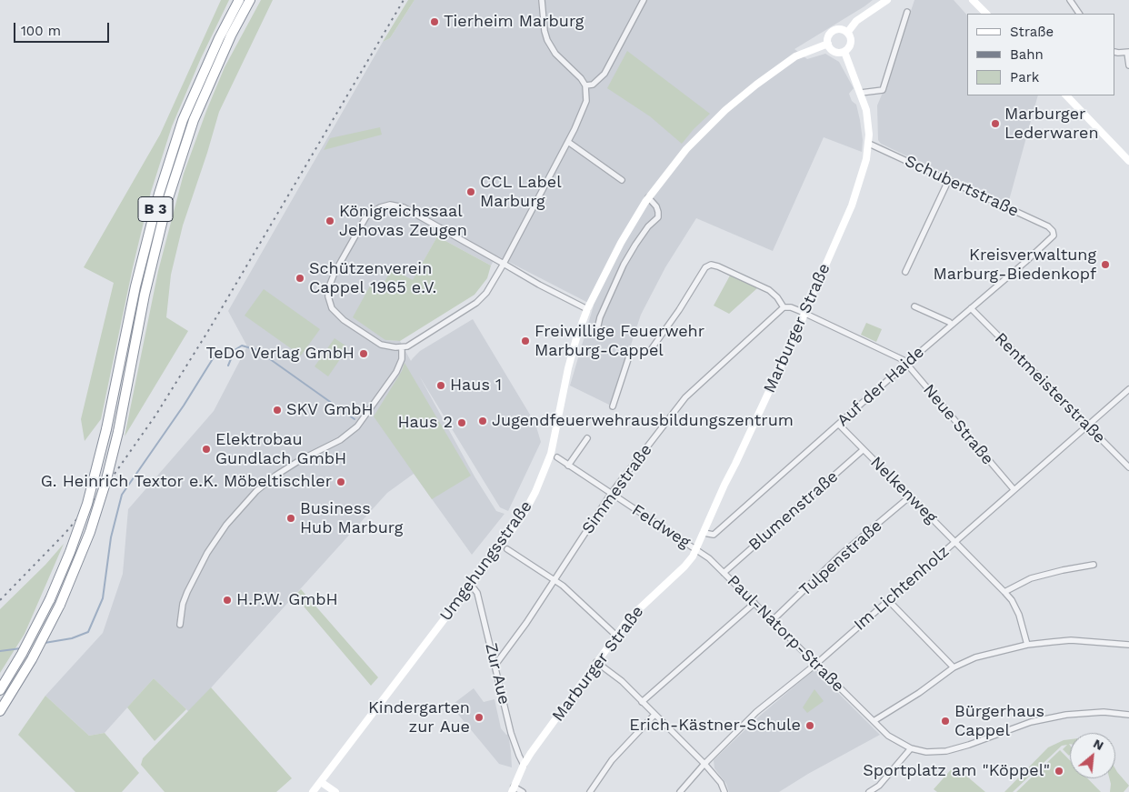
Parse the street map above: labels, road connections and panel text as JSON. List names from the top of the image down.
{
  "streets": {
    "highway": ["B 3"],
    "main road": ["Marburger Straße", "Umgehungsstraße"],
    "street": [
      "Schubertstraße",
      "Auf der Haide",
      "Rentmeisterstraße",
      "Neue Straße",
      "Simmestraße",
      "Nelkenweg",
      "Blumenstraße",
      "Feldweg",
      "Tulpenstraße",
      "Im Lichtenholz",
      "Paul-Natorp-Straße",
      "Zur Aue"
    ]
  },
  "crossings": [
    ["Schubertstraße", "Marburger Straße"],
    ["Schubertstraße", "Auf der Haide"],
    ["Marburger Straße", "Auf der Haide"],
    ["Marburger Straße", "Neue Straße"],
    ["Marburger Straße", "Feldweg"],
    ["Marburger Straße", "Umgehungsstraße"],
    ["Marburger Straße", "Paul-Natorp-Straße"],
    ["Marburger Straße", "Zur Aue"],
    ["Auf der Haide", "Rentmeisterstraße"],
    ["Auf der Haide", "Neue Straße"],
    ["Auf der Haide", "Nelkenweg"],
    ["Rentmeisterstraße", "Im Lichtenholz"],
    ["Neue Straße", "Im Lichtenholz"],
    ["Simmestraße", "Feldweg"],
    ["Simmestraße", "Zur Aue"],
    ["Nelkenweg", "Blumenstraße"],
    ["Nelkenweg", "Tulpenstraße"],
    ["Nelkenweg", "Im Lichtenholz"],
    ["Blumenstraße", "Paul-Natorp-Straße"],
    ["Feldweg", "Paul-Natorp-Straße"],
    ["Tulpenstraße", "Paul-Natorp-Straße"],
    ["Umgehungsstraße", "Zur Aue"],
    ["Im Lichtenholz", "Paul-Natorp-Straße"]
  ],
  "places": [
    "Tierheim Marburg",
    "Marburger Lederwaren",
    "CCL Label Marburg",
    "Königreichssaal Jehovas Zeugen",
    "Kreisverwaltung Marburg-Biedenkopf",
    "Schützenverein Cappel 1965 e.V.",
    "Freiwillige Feuerwehr Marburg-Cappel",
    "TeDo Verlag GmbH",
    "Haus 1",
    "SKV GmbH",
    "Jugendfeuerwehrausbildungszentrum",
    "Haus 2",
    "Elektrobau Gundlach GmbH",
    "G. Heinrich Textor e.K. Möbeltischler",
    "Business Hub Marburg",
    "H.P.W. GmbH",
    "Kindergarten zur Aue",
    "Bürgerhaus Cappel",
    "Erich-Kästner-Schule",
    "Sportplatz am \"Köppel\""
  ],
  "legend": ["Straße", "Bahn", "Park"],
  "scale_bar": "100 m",
  "north": "top right"
}
